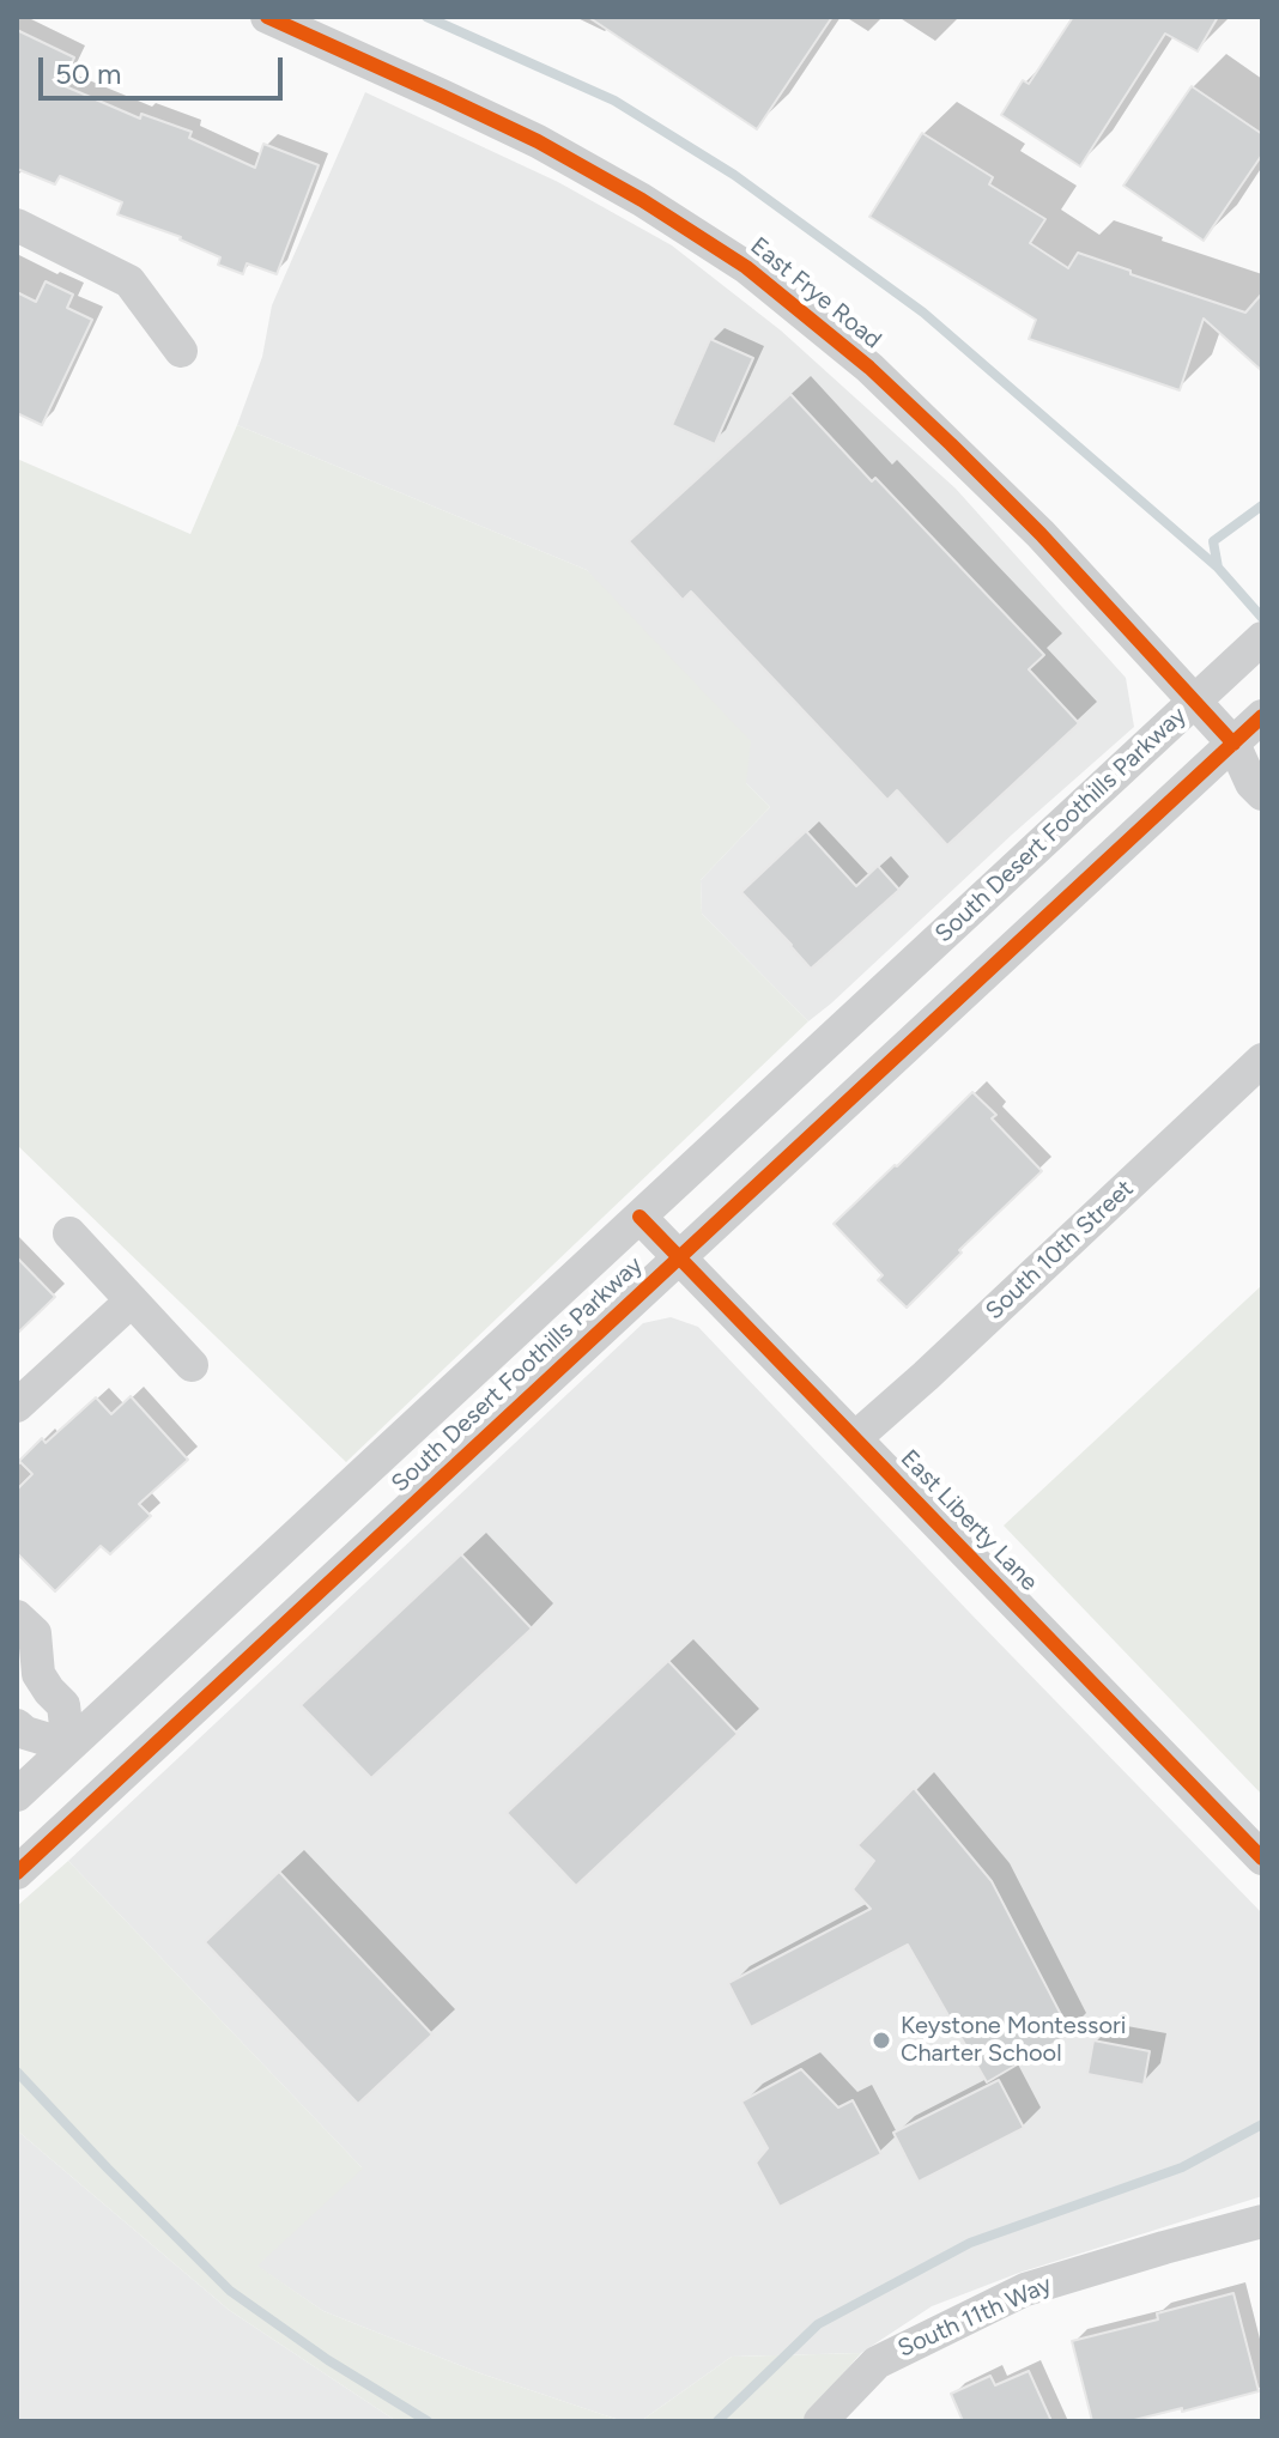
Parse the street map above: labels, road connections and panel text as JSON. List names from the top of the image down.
{
  "streets": {
    "street": [
      "East Frye Road",
      "South Desert Foothills Parkway",
      "South 10th Street",
      "East Liberty Lane",
      "South 11th Way"
    ]
  },
  "crossings": [
    ["East Frye Road", "South Desert Foothills Parkway"],
    ["South Desert Foothills Parkway", "East Liberty Lane"],
    ["South 10th Street", "East Liberty Lane"]
  ],
  "places": ["Keystone Montessori Charter School"],
  "scale_bar": "50 m"
}
